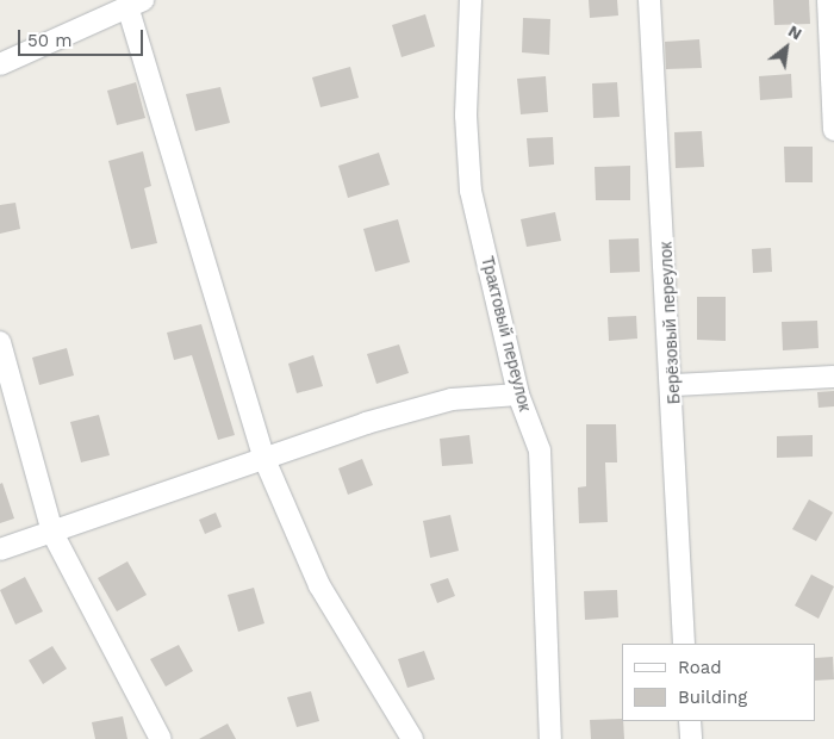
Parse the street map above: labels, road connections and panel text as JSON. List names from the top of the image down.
{
  "streets": {
    "street": ["Берёзовый переулок", "Трактовый переулок"]
  },
  "legend": ["Road", "Building"],
  "scale_bar": "50 m",
  "north": "top right"
}
